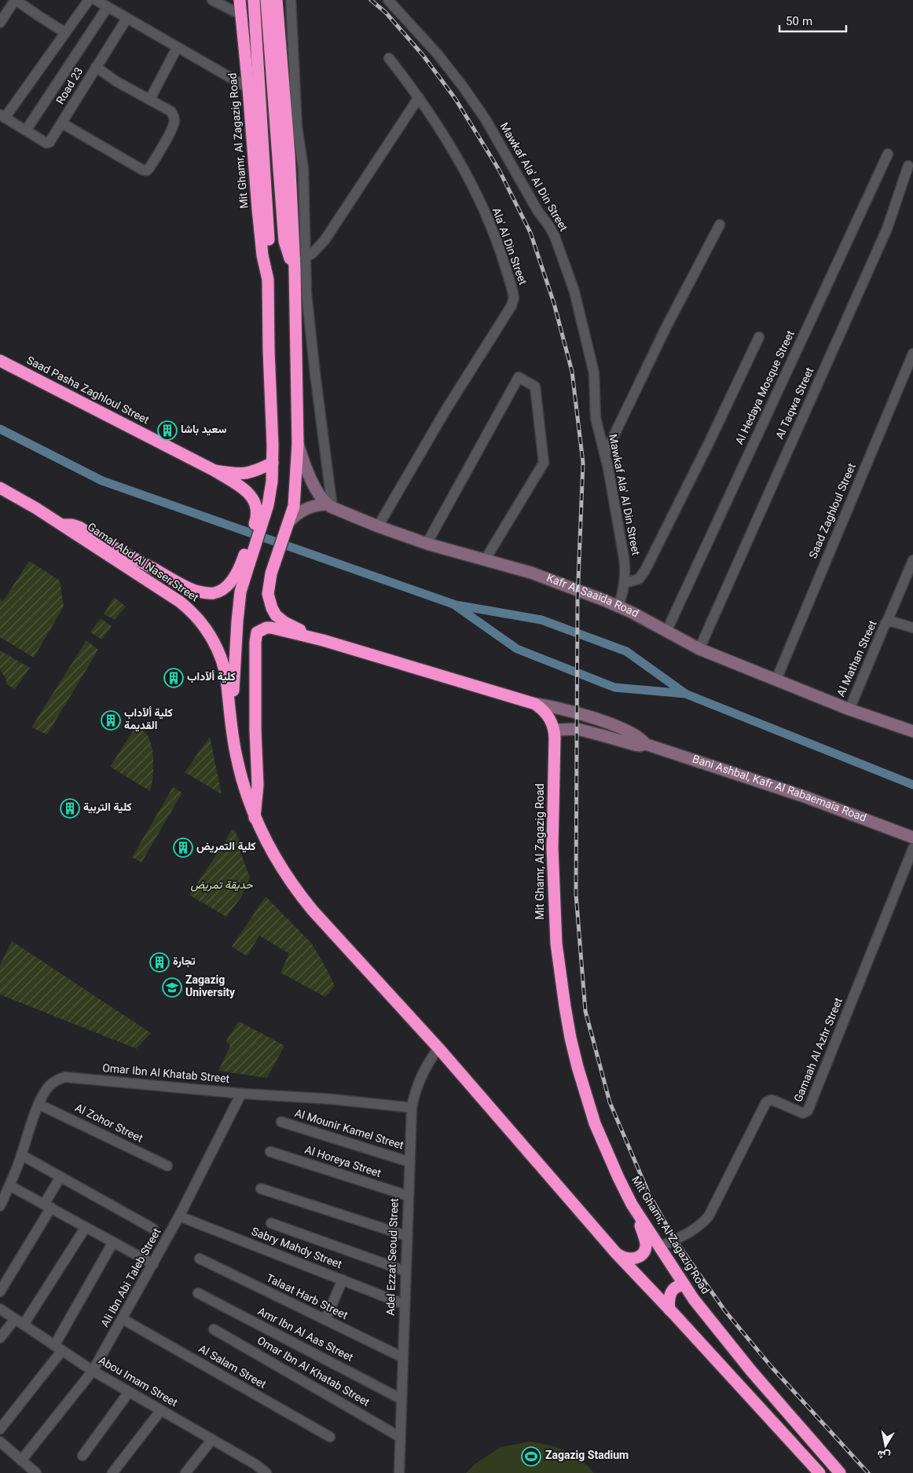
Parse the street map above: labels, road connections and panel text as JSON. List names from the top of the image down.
{
  "streets": {
    "highway": ["Mit Ghamr, Al Zagazig Road", "Saad Pasha Zaghloul Street", "Gamal Abd Al Naser Street"],
    "street": [
      "Road 23",
      "Mawkaf Ala' Al Din Street",
      "Ala' Al Din Street",
      "Al Hedaya Mosque Street",
      "Al Taqwa Street",
      "Saad Zaghloul Street",
      "Kafr Al Saaida Road",
      "Al Mathan Street",
      "Bani Ashbal, Kafr Al Rabaemaia Road",
      "Gamaah Al Azhr Street",
      "Omar Ibn Al Khatab Street",
      "Al Zohor Street",
      "Al Mounir Kamel Street",
      "Al Horeya Street",
      "Sabry Mahdy Street",
      "Adel Ezzat Seoud Street",
      "Ali Ibn Abi Taleb Street",
      "Talaat Harb Street",
      "Amr Ibn Al Aas Street",
      "Al Salam Street",
      "Abou Imam Street"
    ]
  },
  "crossings": [
    ["Mit Ghamr, Al Zagazig Road", "Saad Pasha Zaghloul Street"],
    ["Mit Ghamr, Al Zagazig Road", "Gamaah Al Azhr Street"],
    ["Mawkaf Ala' Al Din Street", "Kafr Al Saaida Road"],
    ["Ala' Al Din Street", "Kafr Al Saaida Road"],
    ["Al Hedaya Mosque Street", "Kafr Al Saaida Road"],
    ["Al Taqwa Street", "Kafr Al Saaida Road"],
    ["Saad Zaghloul Street", "Kafr Al Saaida Road"],
    ["Kafr Al Saaida Road", "Al Mathan Street"],
    ["Omar Ibn Al Khatab Street", "Al Zohor Street"],
    ["Omar Ibn Al Khatab Street", "Adel Ezzat Seoud Street"],
    ["Omar Ibn Al Khatab Street", "Ali Ibn Abi Taleb Street"],
    ["Al Mounir Kamel Street", "Adel Ezzat Seoud Street"],
    ["Al Horeya Street", "Adel Ezzat Seoud Street"],
    ["Sabry Mahdy Street", "Adel Ezzat Seoud Street"],
    ["Sabry Mahdy Street", "Ali Ibn Abi Taleb Street"],
    ["Adel Ezzat Seoud Street", "Talaat Harb Street"],
    ["Adel Ezzat Seoud Street", "Amr Ibn Al Aas Street"],
    ["Ali Ibn Abi Taleb Street", "Al Salam Street"],
    ["Ali Ibn Abi Taleb Street", "Abou Imam Street"]
  ],
  "parks": ["حديقة تمريض"],
  "places": {
    "building": [
      "سعيد باشا",
      "كلية ألآداب",
      "كلية ألآداب القديمة",
      "كلية التربية",
      "كلية التمريض",
      "تجارة"
    ],
    "school or university": ["Zagazig University"],
    "sports": ["Zagazig Stadium"]
  },
  "scale_bar": "50 m",
  "north": "bottom"
}
